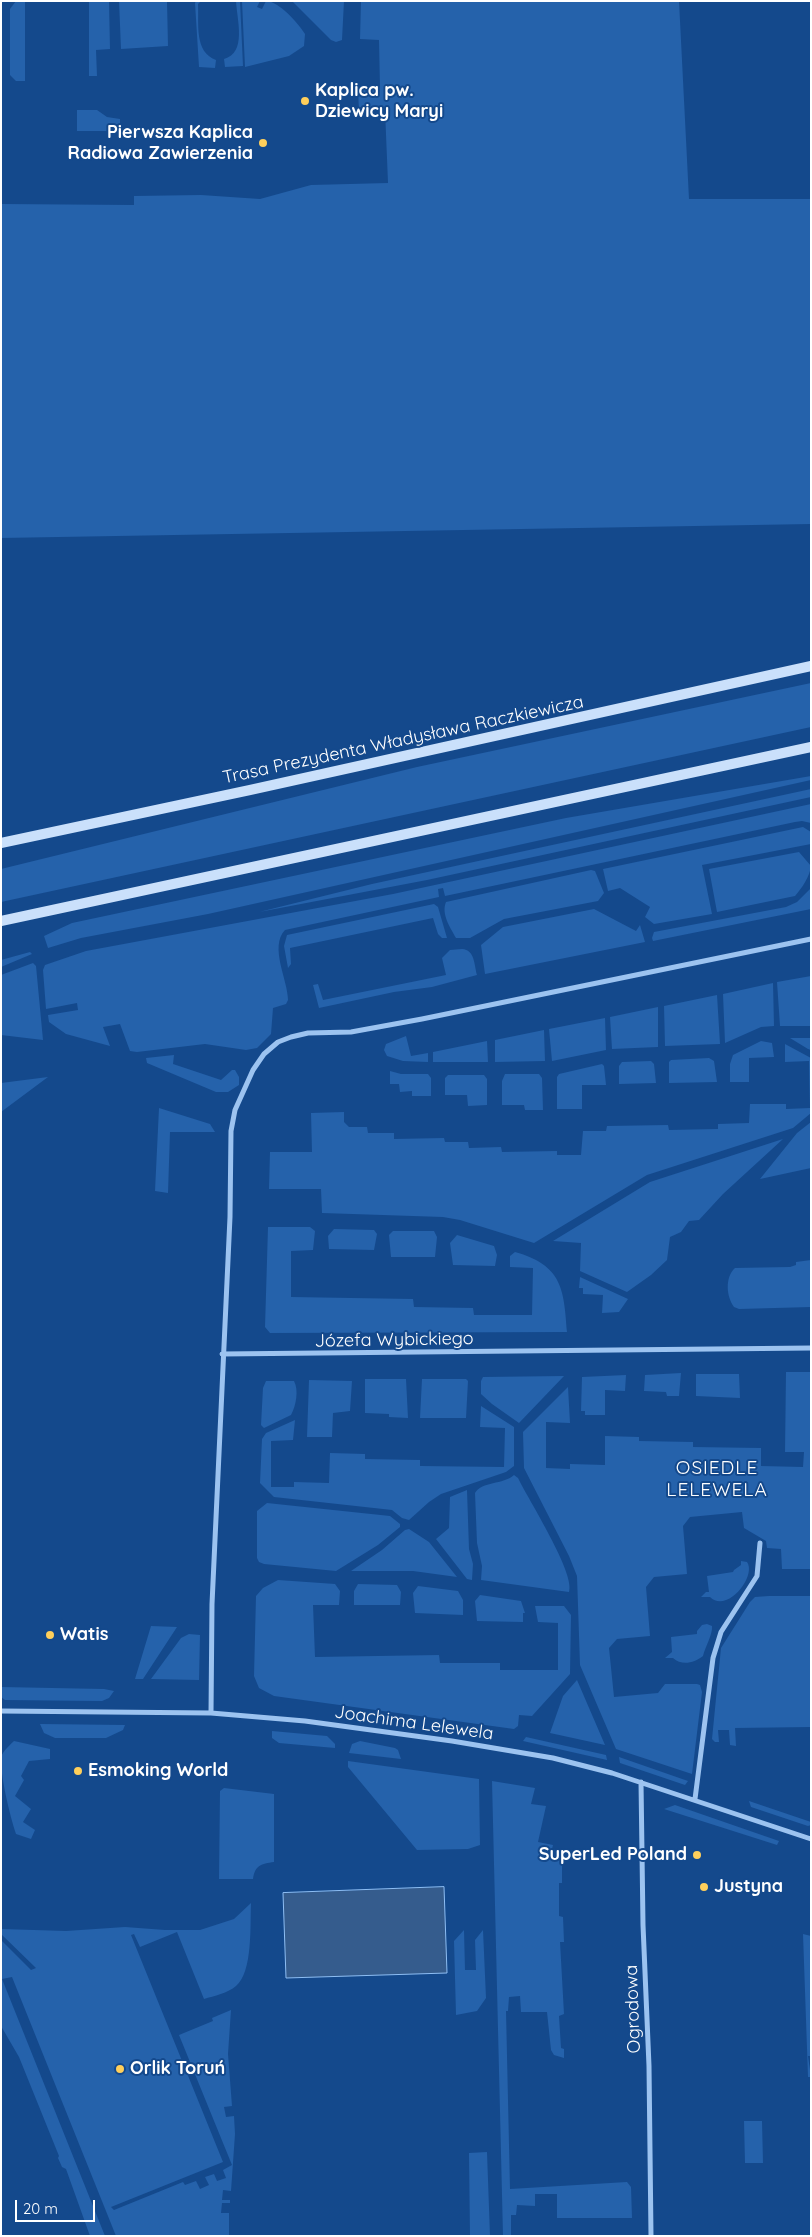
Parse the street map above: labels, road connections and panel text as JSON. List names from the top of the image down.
{
  "streets": {
    "main road": ["Trasa Prezydenta Władysława Raczkiewicza"],
    "street": ["Józefa Wybickiego", "Joachima Lelewela", "Ogrodowa"]
  },
  "crossings": [
    ["Joachima Lelewela", "Ogrodowa"]
  ],
  "districts": ["OSIEDLE LELEWELA"],
  "places": [
    "Kaplica pw. Dziewicy Maryi",
    "Pierwsza Kaplica Radiowa Zawierzenia",
    "Watis",
    "Esmoking World",
    "SuperLed Poland",
    "Justyna",
    "Orlik Toruń"
  ],
  "scale_bar": "20 m"
}
